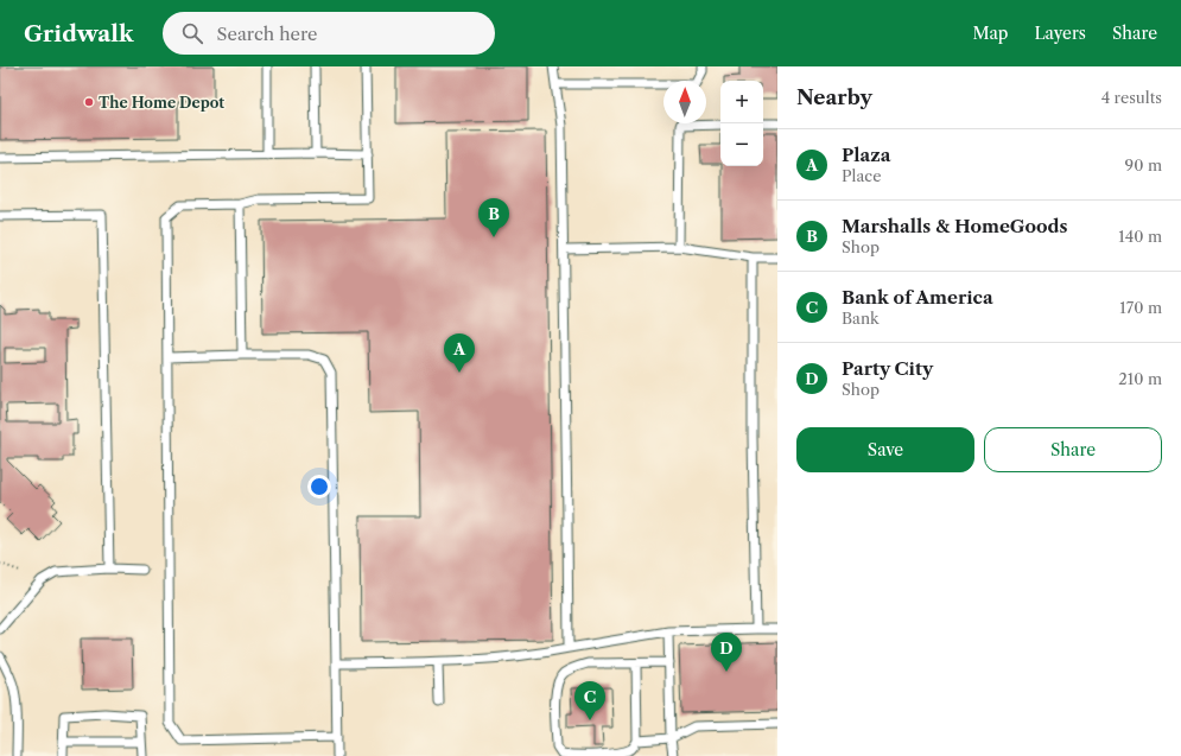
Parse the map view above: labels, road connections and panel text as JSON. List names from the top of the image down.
{
  "places": ["The Home Depot"],
  "north": "top",
  "page": {
    "header": "Gridwalk",
    "search": "Search here",
    "nav": ["Map", "Layers", "Share"],
    "heading": ["Nearby", "4 results"],
    "map_buttons": ["+", "−"],
    "list": [
      {
        "mark": "A",
        "name": "Plaza",
        "note": "Place",
        "value": "90 m"
      },
      {
        "mark": "B",
        "name": "Marshalls & HomeGoods",
        "note": "Shop",
        "value": "140 m"
      },
      {
        "mark": "C",
        "name": "Bank of America",
        "note": "Bank",
        "value": "170 m"
      },
      {
        "mark": "D",
        "name": "Party City",
        "note": "Shop",
        "value": "210 m"
      }
    ],
    "pins": [
      "B",
      "A",
      "D",
      "C"
    ],
    "buttons": ["Save", "Share"]
  }
}
